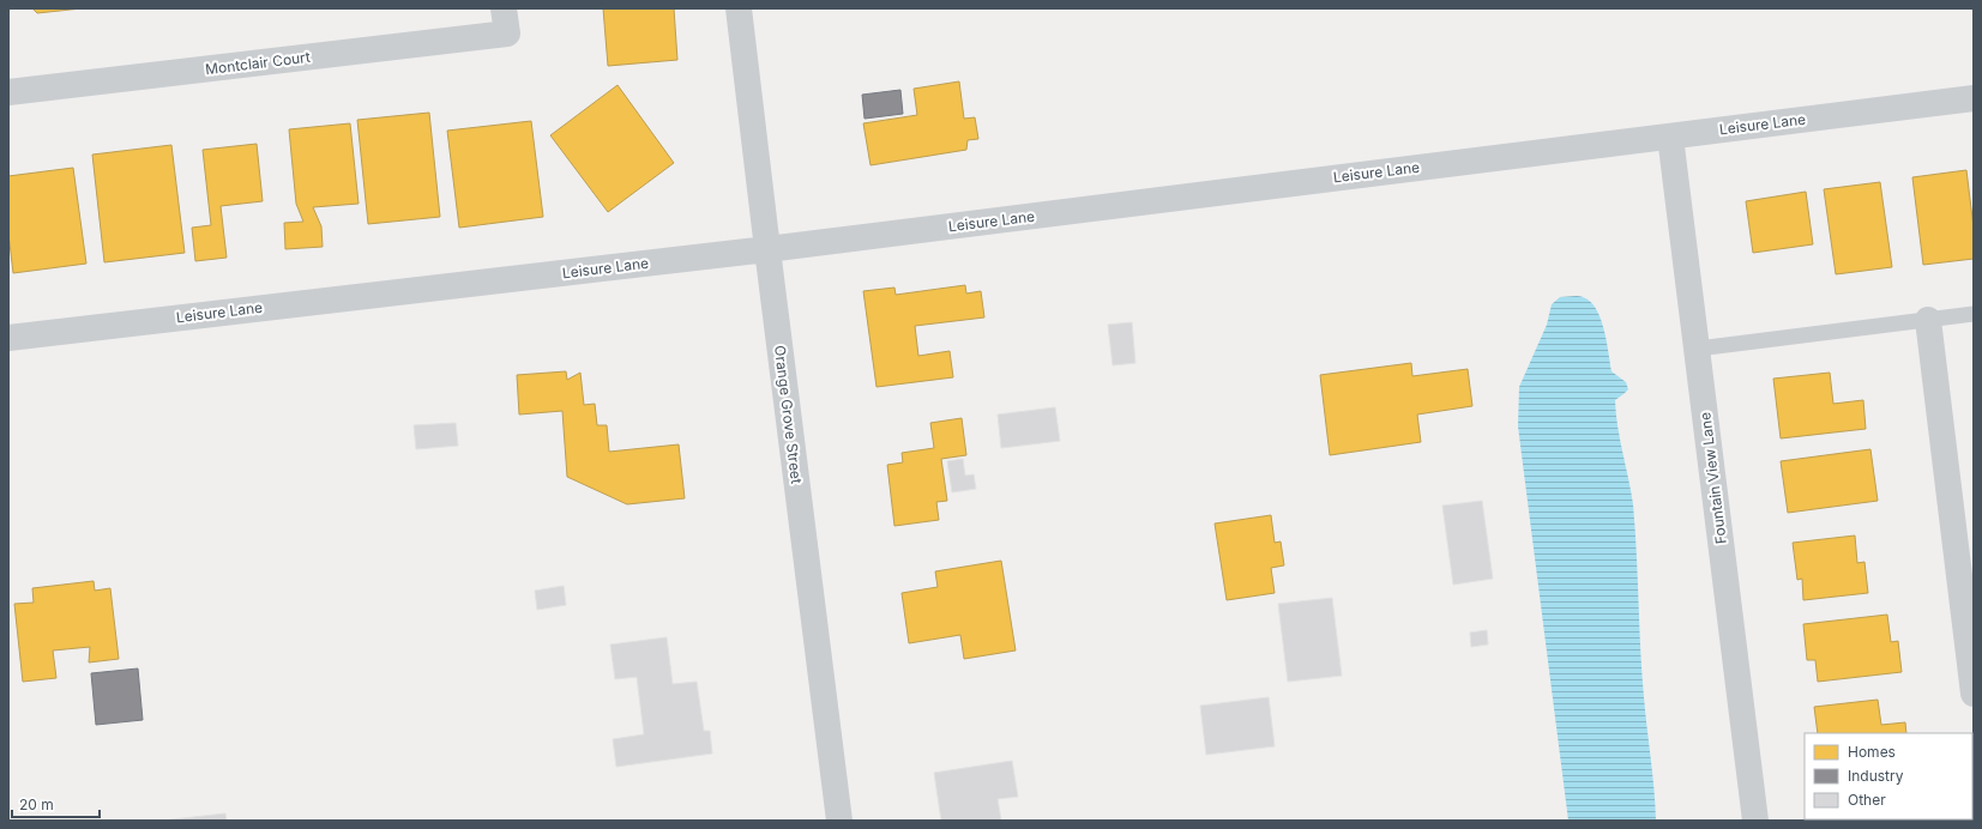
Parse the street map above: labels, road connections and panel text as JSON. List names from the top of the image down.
{
  "streets": {
    "street": [
      "Montclair Court",
      "Leisure Lane",
      "Orange Grove Street",
      "Fountain View Lane"
    ]
  },
  "crossings": [
    ["Leisure Lane", "Orange Grove Street"],
    ["Leisure Lane", "Fountain View Lane"]
  ],
  "legend": ["Homes", "Industry", "Other"],
  "scale_bar": "20 m"
}
